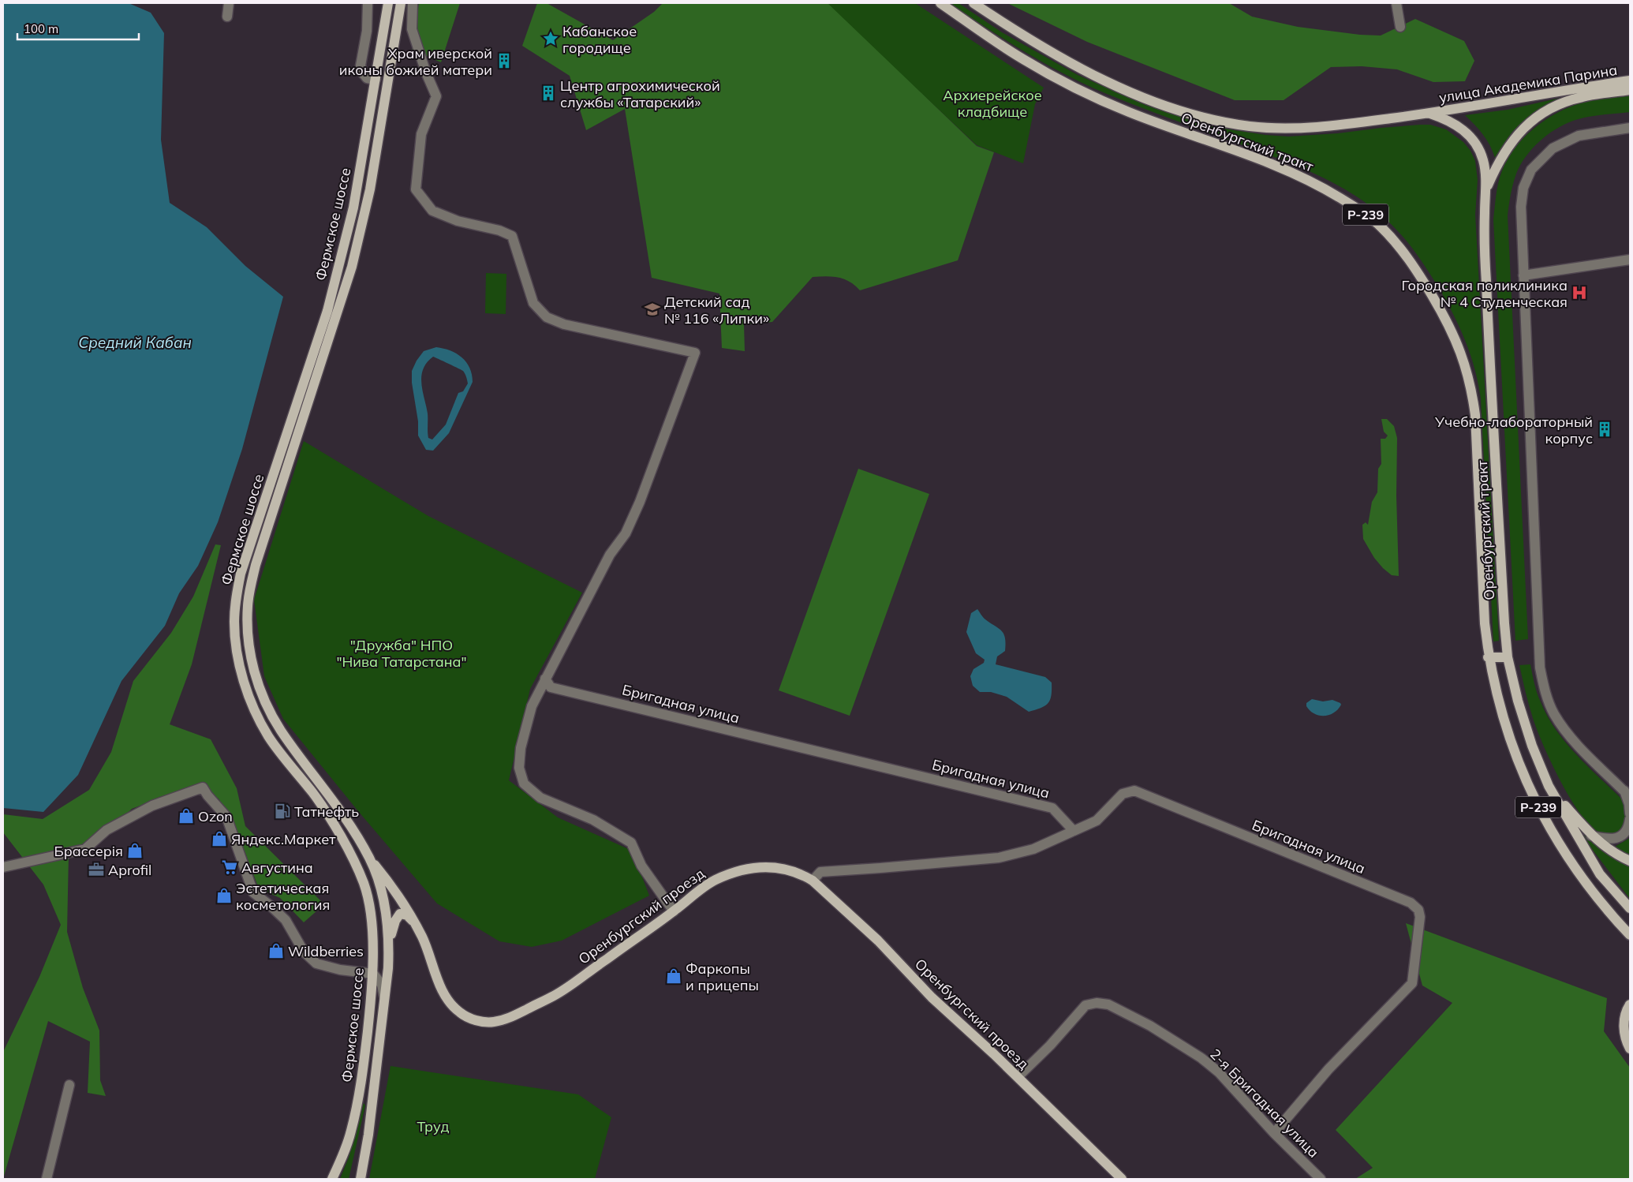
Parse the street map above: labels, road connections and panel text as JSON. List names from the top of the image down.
{
  "streets": {
    "main road": [
      "улица Академика Парина",
      "Оренбургский тракт",
      "Р-239",
      "Фермское шоссе",
      "Оренбургский проезд"
    ],
    "street": ["Бригадная улица", "2-я Бригадная улица"]
  },
  "crossings": [
    ["улица Академика Парина", "Оренбургский тракт"],
    ["Фермское шоссе", "Оренбургский проезд"],
    ["Бригадная улица", "2-я Бригадная улица"],
    ["Оренбургский проезд", "2-я Бригадная улица"]
  ],
  "water": ["Средний Кабан"],
  "parks": ["Архиерейское кладбище", "\"Дружба\" НПО \"Нива Татарстана\"", "Труд"],
  "places": {
    "place": ["Кабанское городище"],
    "building": ["Храм иверской иконы божией матери", "Центр агрохимической службы «Татарский»", "Учебно-лабораторный корпус"],
    "hospital": ["Городская поликлиника № 4 Студенческая"],
    "school or university": ["Детский сад № 116 «Липки»"],
    "fuel station": ["Татнефть"],
    "shop": [
      "Ozon",
      "Яндекс.Маркет",
      "Брассерiя",
      "Эстетическая косметология",
      "Wildberries",
      "Фаркопы и прицепы"
    ],
    "supermarket": ["Августина"],
    "office": ["Aprofil"]
  },
  "scale_bar": "100 m"
}
